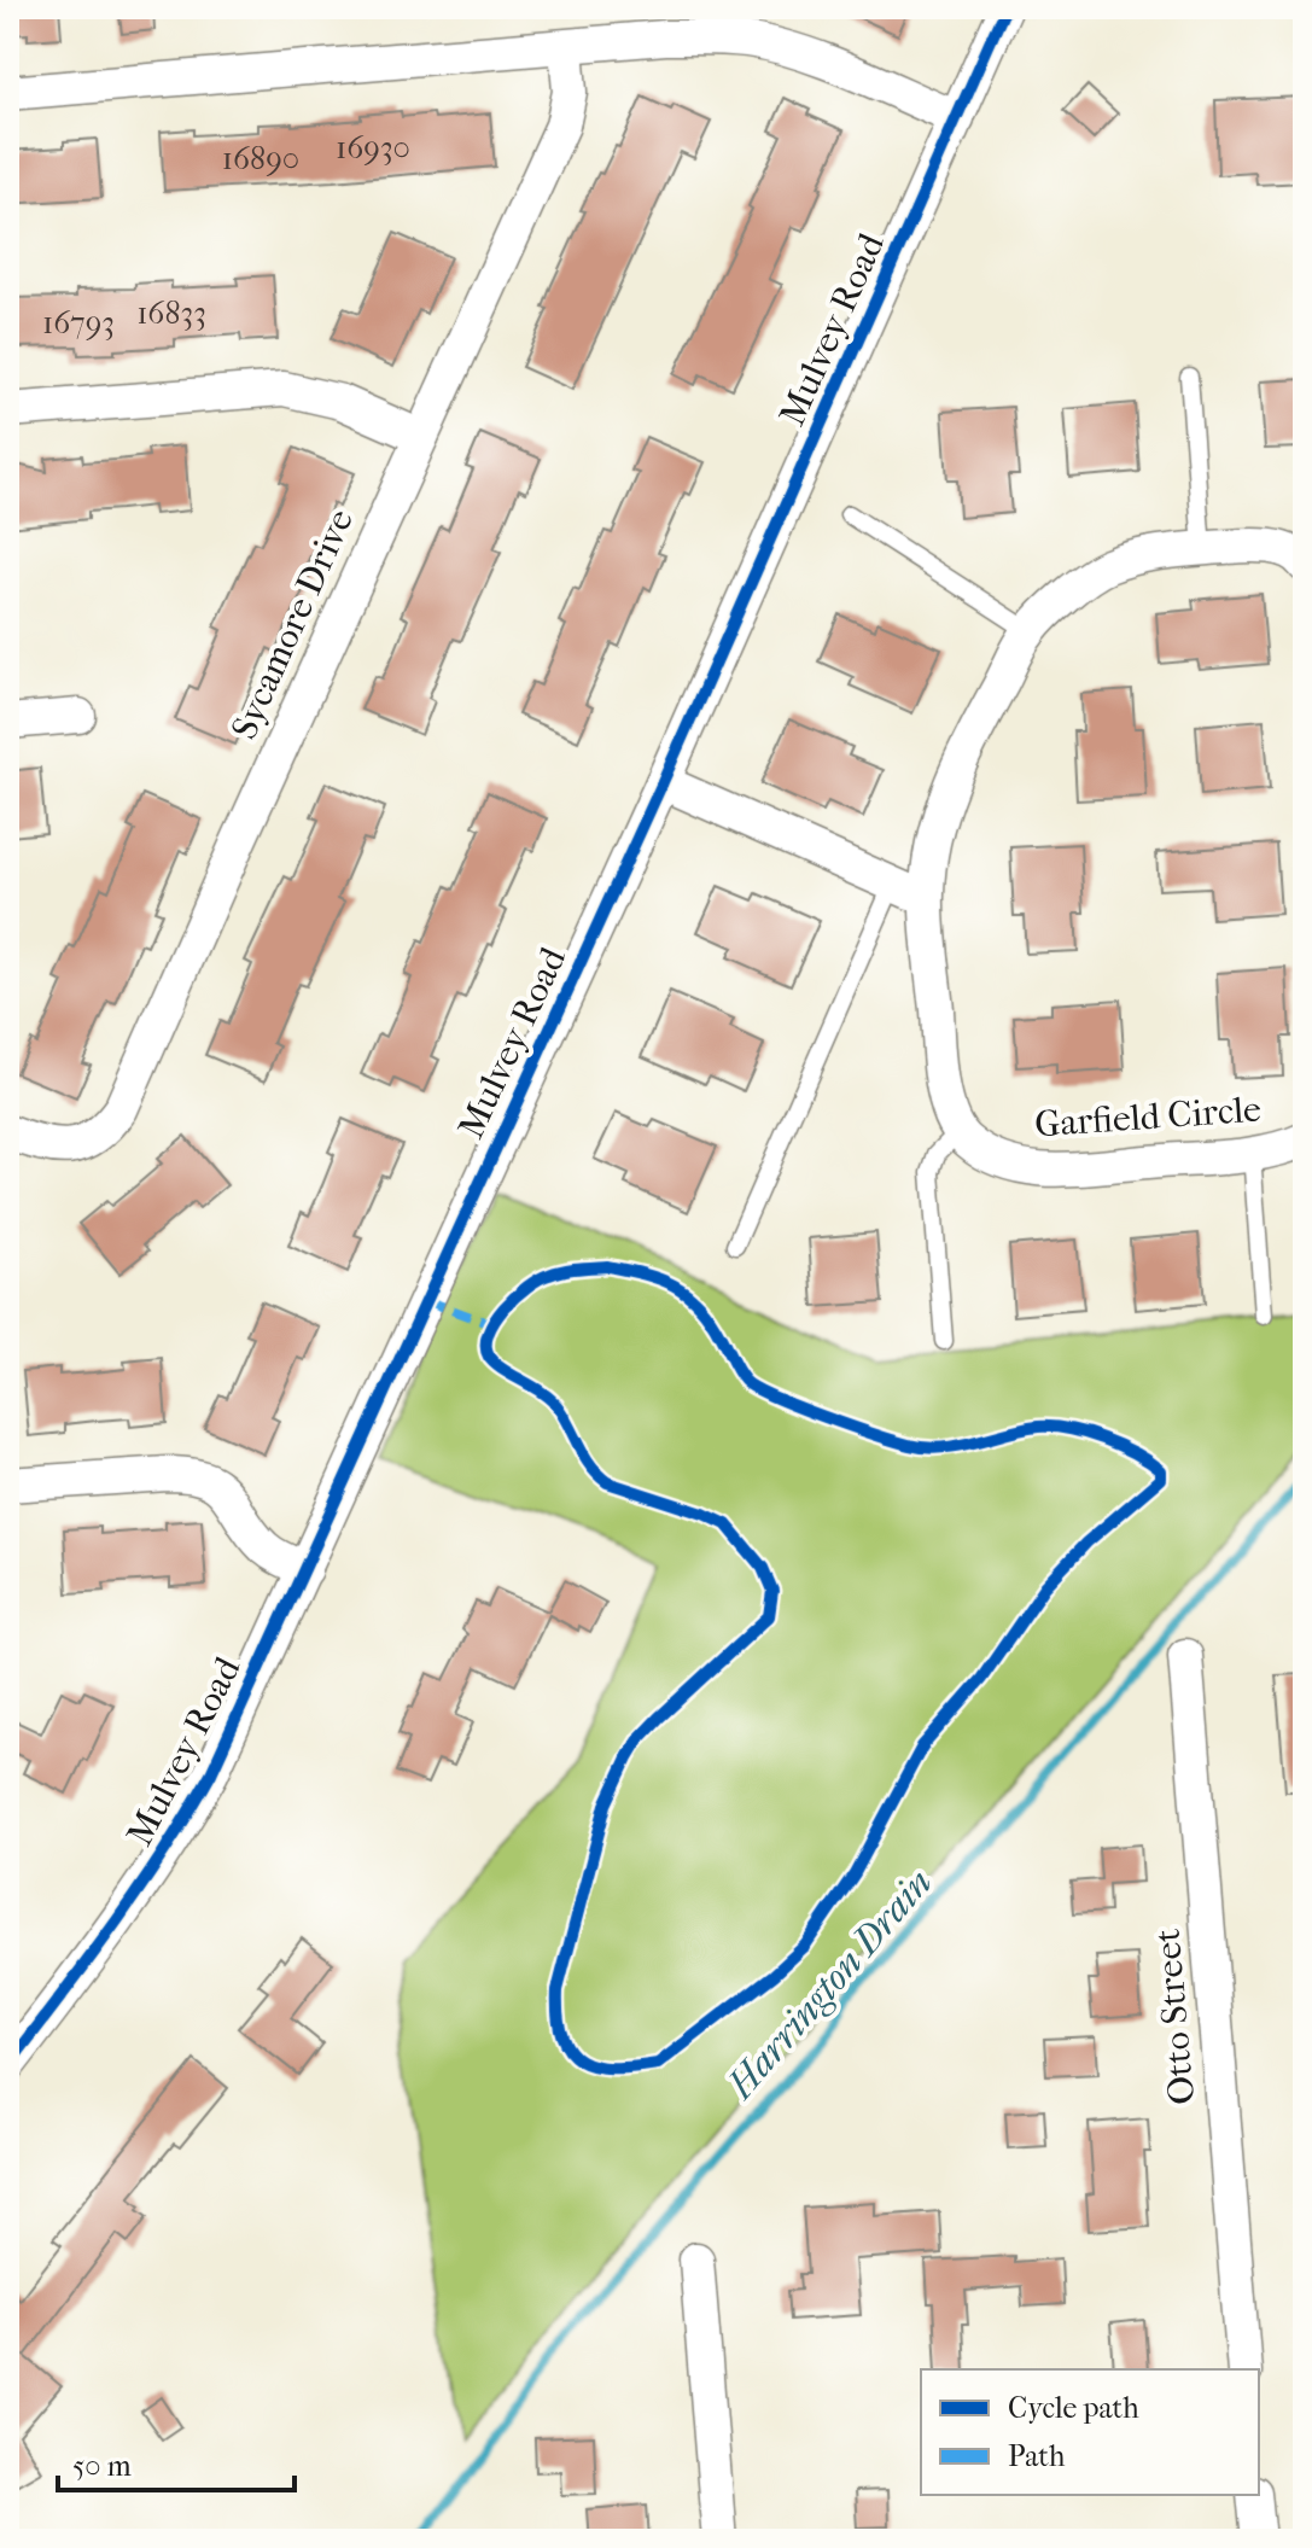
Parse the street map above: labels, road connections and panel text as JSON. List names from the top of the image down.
{
  "streets": {
    "street": [
      "Mulvey Road",
      "Sycamore Drive",
      "Garfield Circle",
      "Otto Street"
    ]
  },
  "water": ["Harrington Drain"],
  "house_numbers": [
    "16930",
    "16890",
    "16833",
    "16793"
  ],
  "legend": ["Cycle path", "Path"],
  "scale_bar": "50 m"
}
